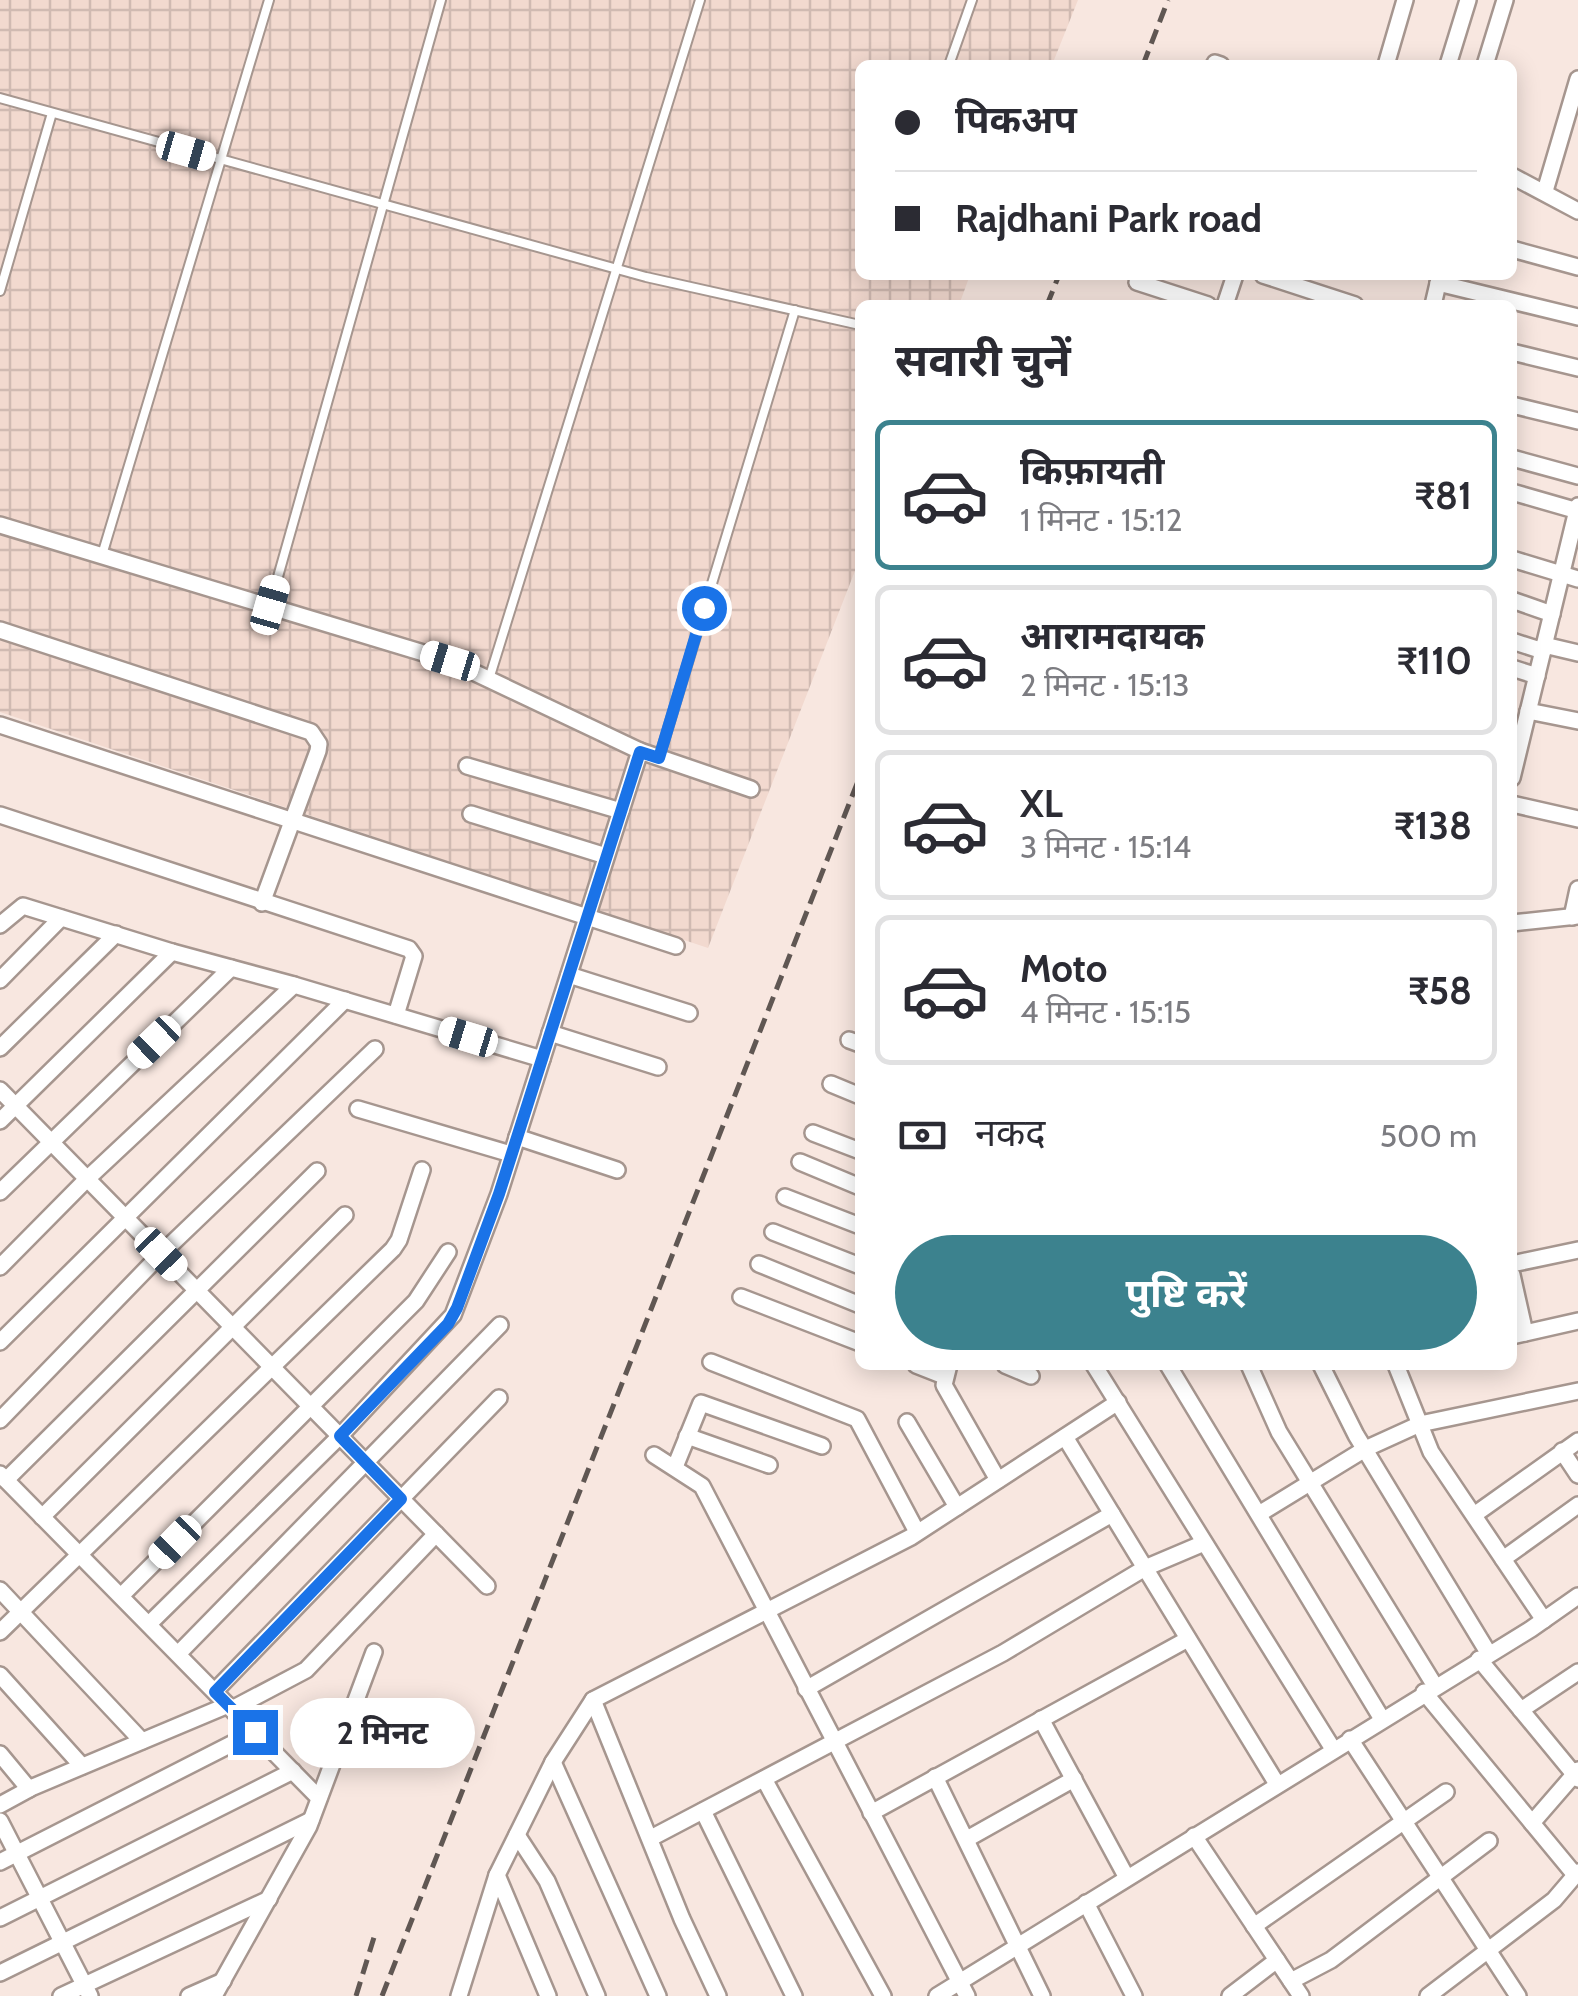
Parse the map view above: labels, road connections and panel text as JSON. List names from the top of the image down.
{
  "page": {
    "banner": ["पिकअप", "Rajdhani Park road"],
    "heading": "सवारी चुनें",
    "list": [
      {
        "name": "किफ़ायती",
        "note": "1 मिनट · 15:12",
        "value": "₹81"
      },
      {
        "name": "आरामदायक",
        "note": "2 मिनट · 15:13",
        "value": "₹110"
      },
      {
        "name": "XL",
        "note": "3 मिनट · 15:14",
        "value": "₹138"
      },
      {
        "name": "Moto",
        "note": "4 मिनट · 15:15",
        "value": "₹58"
      }
    ],
    "pay": ["नकद", "500 m"],
    "buttons": "पुष्टि करें",
    "bubble": "2 मिनट"
  }
}
